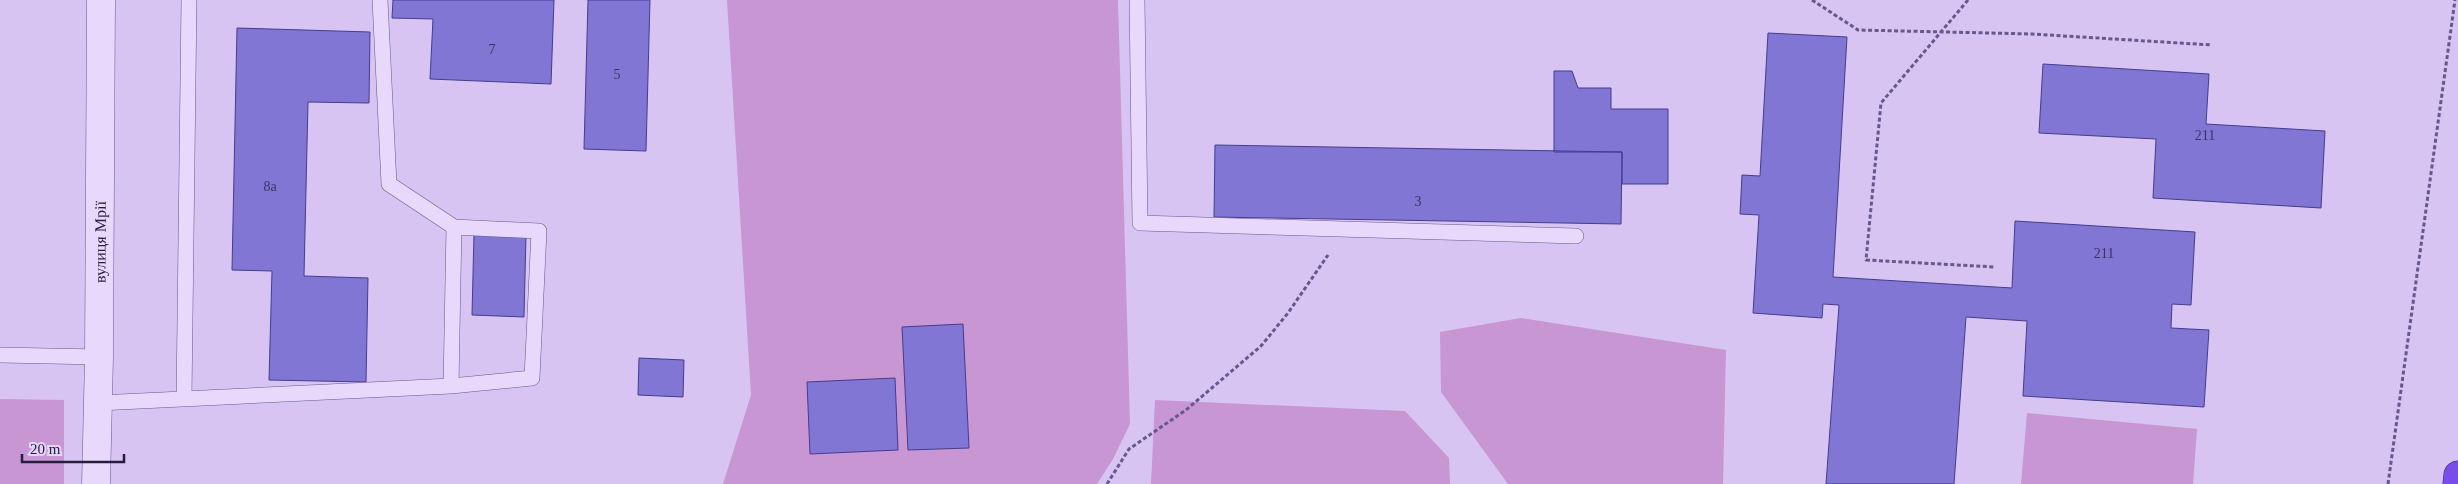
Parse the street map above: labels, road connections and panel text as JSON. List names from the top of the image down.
{
  "streets": {
    "street": ["вулиця Мрії"]
  },
  "house_numbers": [
    "7",
    "5",
    "211",
    "8а",
    "3",
    "211"
  ],
  "scale_bar": "20 m"
}
